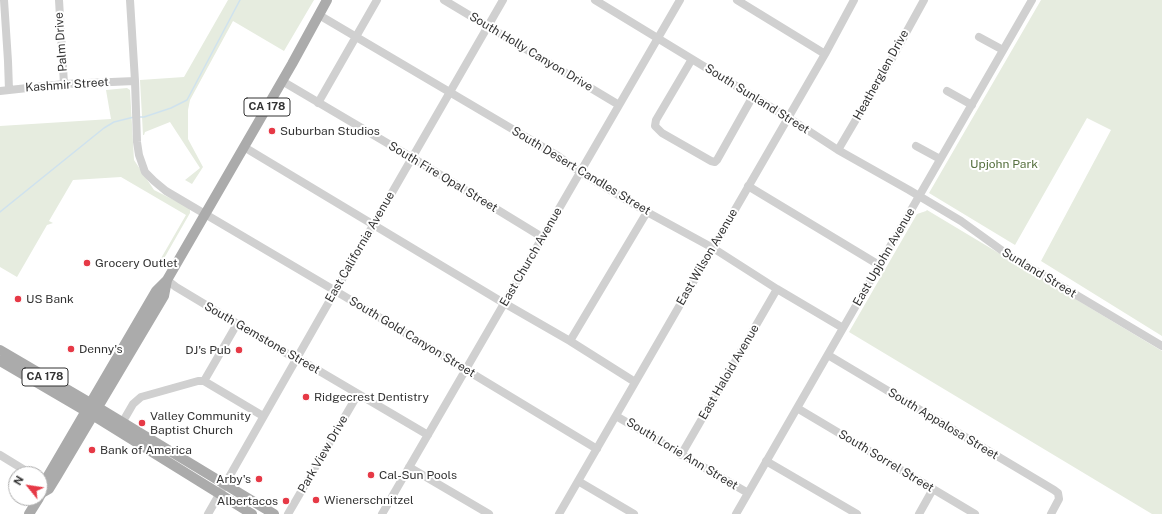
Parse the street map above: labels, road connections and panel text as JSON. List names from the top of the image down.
{
  "streets": {
    "main road": ["CA 178"],
    "street": [
      "Palm Drive",
      "South Holly Canyon Drive",
      "Heatherglen Drive",
      "Kashmir Street",
      "South Sunland Street",
      "South Desert Candles Street",
      "South Fire Opal Street",
      "East California Avenue",
      "East Church Avenue",
      "East Wilson Avenue",
      "East Upjohn Avenue",
      "Sunland Street",
      "South Gold Canyon Street",
      "South Gemstone Street",
      "East Haloid Avenue",
      "South Appalosa Street",
      "Park View Drive",
      "South Lorie Ann Street",
      "South Sorrel Street"
    ]
  },
  "crossings": [
    ["Palm Drive", "Kashmir Street"],
    ["South Holly Canyon Drive", "East California Avenue"],
    ["South Holly Canyon Drive", "East Church Avenue"],
    ["Heatherglen Drive", "South Sunland Street"],
    ["Kashmir Street", "South Gold Canyon Street"],
    ["South Sunland Street", "East Church Avenue"],
    ["South Sunland Street", "East Wilson Avenue"],
    ["South Sunland Street", "East Upjohn Avenue"],
    ["South Sunland Street", "Sunland Street"],
    ["CA 178", "South Desert Candles Street"],
    ["CA 178", "South Fire Opal Street"],
    ["CA 178", "South Gold Canyon Street"],
    ["CA 178", "South Gemstone Street"],
    ["South Desert Candles Street", "East California Avenue"],
    ["South Desert Candles Street", "East Church Avenue"],
    ["South Desert Candles Street", "East Wilson Avenue"],
    ["South Desert Candles Street", "East Upjohn Avenue"],
    ["South Desert Candles Street", "East Haloid Avenue"],
    ["South Fire Opal Street", "East California Avenue"],
    ["South Fire Opal Street", "East Church Avenue"],
    ["East California Avenue", "South Gold Canyon Street"],
    ["East California Avenue", "South Gemstone Street"],
    ["East Church Avenue", "South Gold Canyon Street"],
    ["East Church Avenue", "South Gemstone Street"],
    ["East Wilson Avenue", "South Gold Canyon Street"],
    ["East Wilson Avenue", "South Lorie Ann Street"],
    ["East Upjohn Avenue", "Sunland Street"],
    ["East Upjohn Avenue", "South Appalosa Street"],
    ["East Upjohn Avenue", "South Lorie Ann Street"],
    ["East Upjohn Avenue", "South Sorrel Street"],
    ["South Gemstone Street", "Park View Drive"],
    ["East Haloid Avenue", "South Lorie Ann Street"]
  ],
  "parks": ["Upjohn Park"],
  "places": [
    "Suburban Studios",
    "Grocery Outlet",
    "US Bank",
    "Denny's",
    "DJ's Pub",
    "Ridgecrest Dentistry",
    "Valley Community Baptist Church",
    "Bank of America",
    "Cal-Sun Pools",
    "Arby's",
    "Wienerschnitzel",
    "Albertacos"
  ],
  "north": "top left"
}
